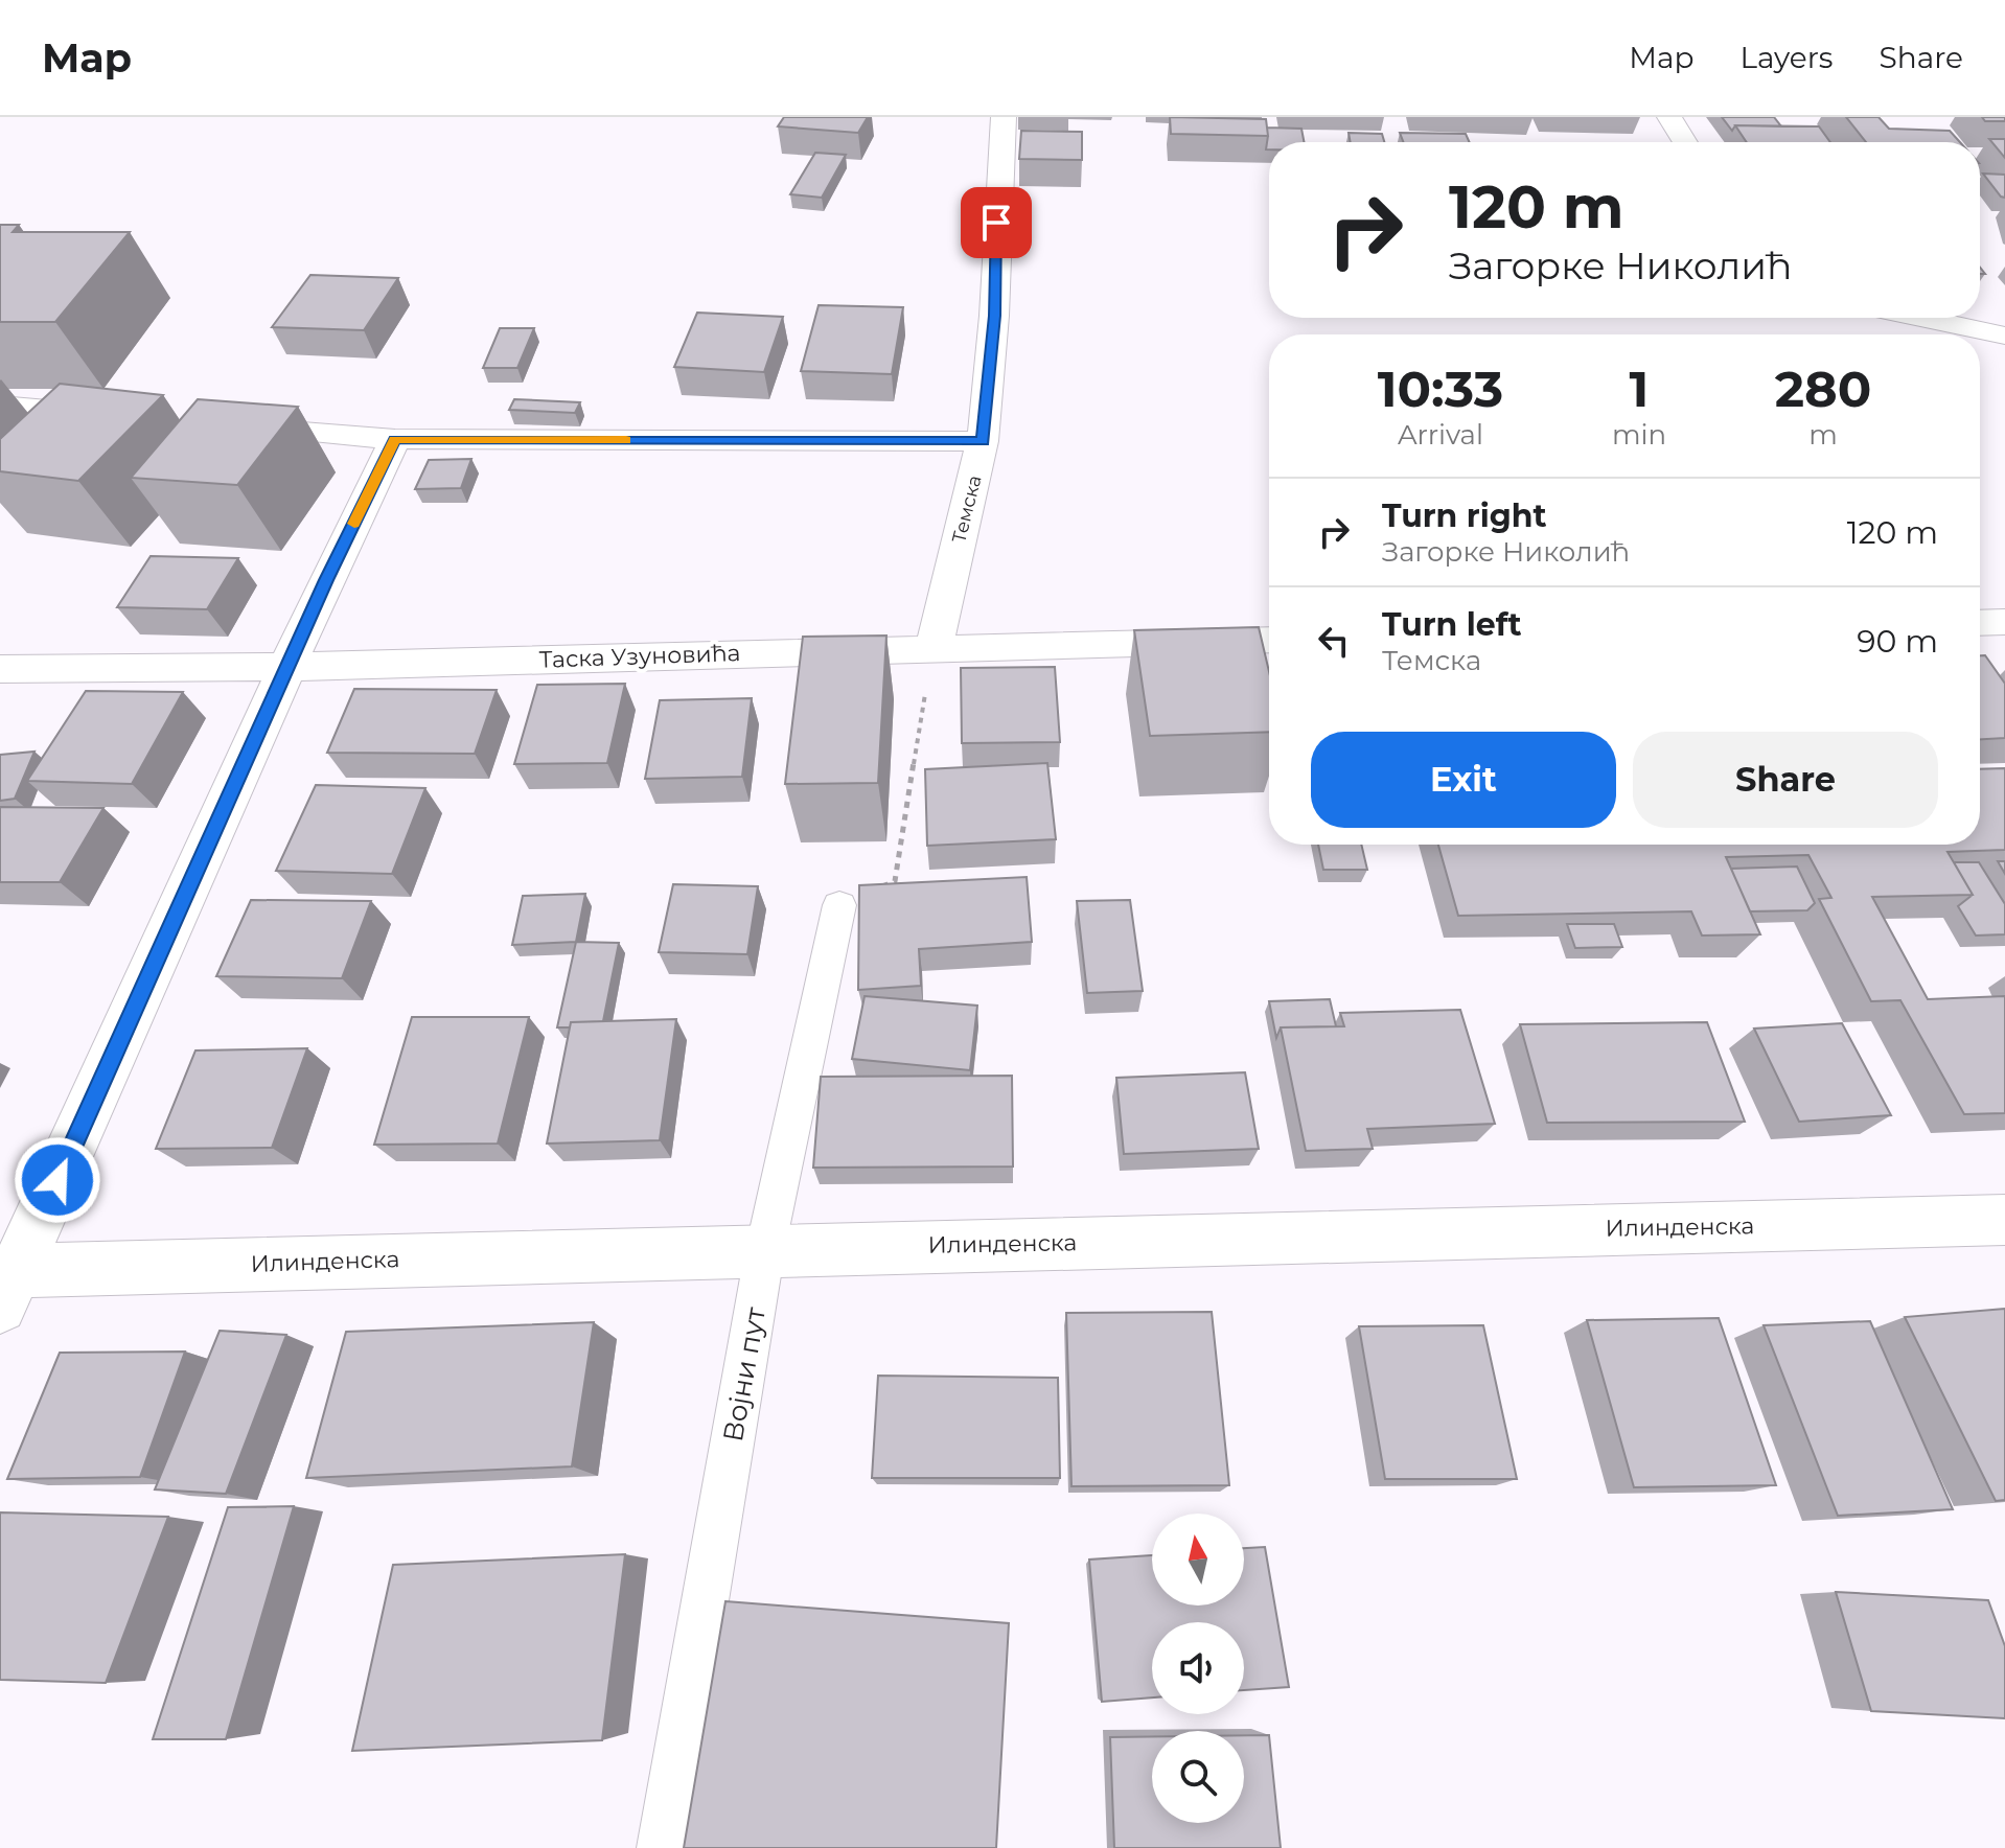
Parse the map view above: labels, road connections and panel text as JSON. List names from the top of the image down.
{
  "streets": {
    "street": ["Темска", "Таска Узуновића", "Илинденска"],
    "lane": ["Војни пут"]
  },
  "crossings": [
    ["Темска", "Таска Узуновића"],
    ["Илинденска", "Војни пут"]
  ],
  "north": "top",
  "page": {
    "header": "Map",
    "nav": ["Map", "Layers", "Share"],
    "turn": ["120 m", "Загорке Николић"],
    "eta": [
      "10:33",
      "Arrival",
      "1",
      "min",
      "280",
      "m"
    ],
    "list": [
      {
        "name": "Turn right",
        "note": "Загорке Николић",
        "value": "120 m"
      },
      {
        "name": "Turn left",
        "note": "Темска",
        "value": "90 m"
      }
    ],
    "buttons": ["Exit", "Share"]
  }
}
